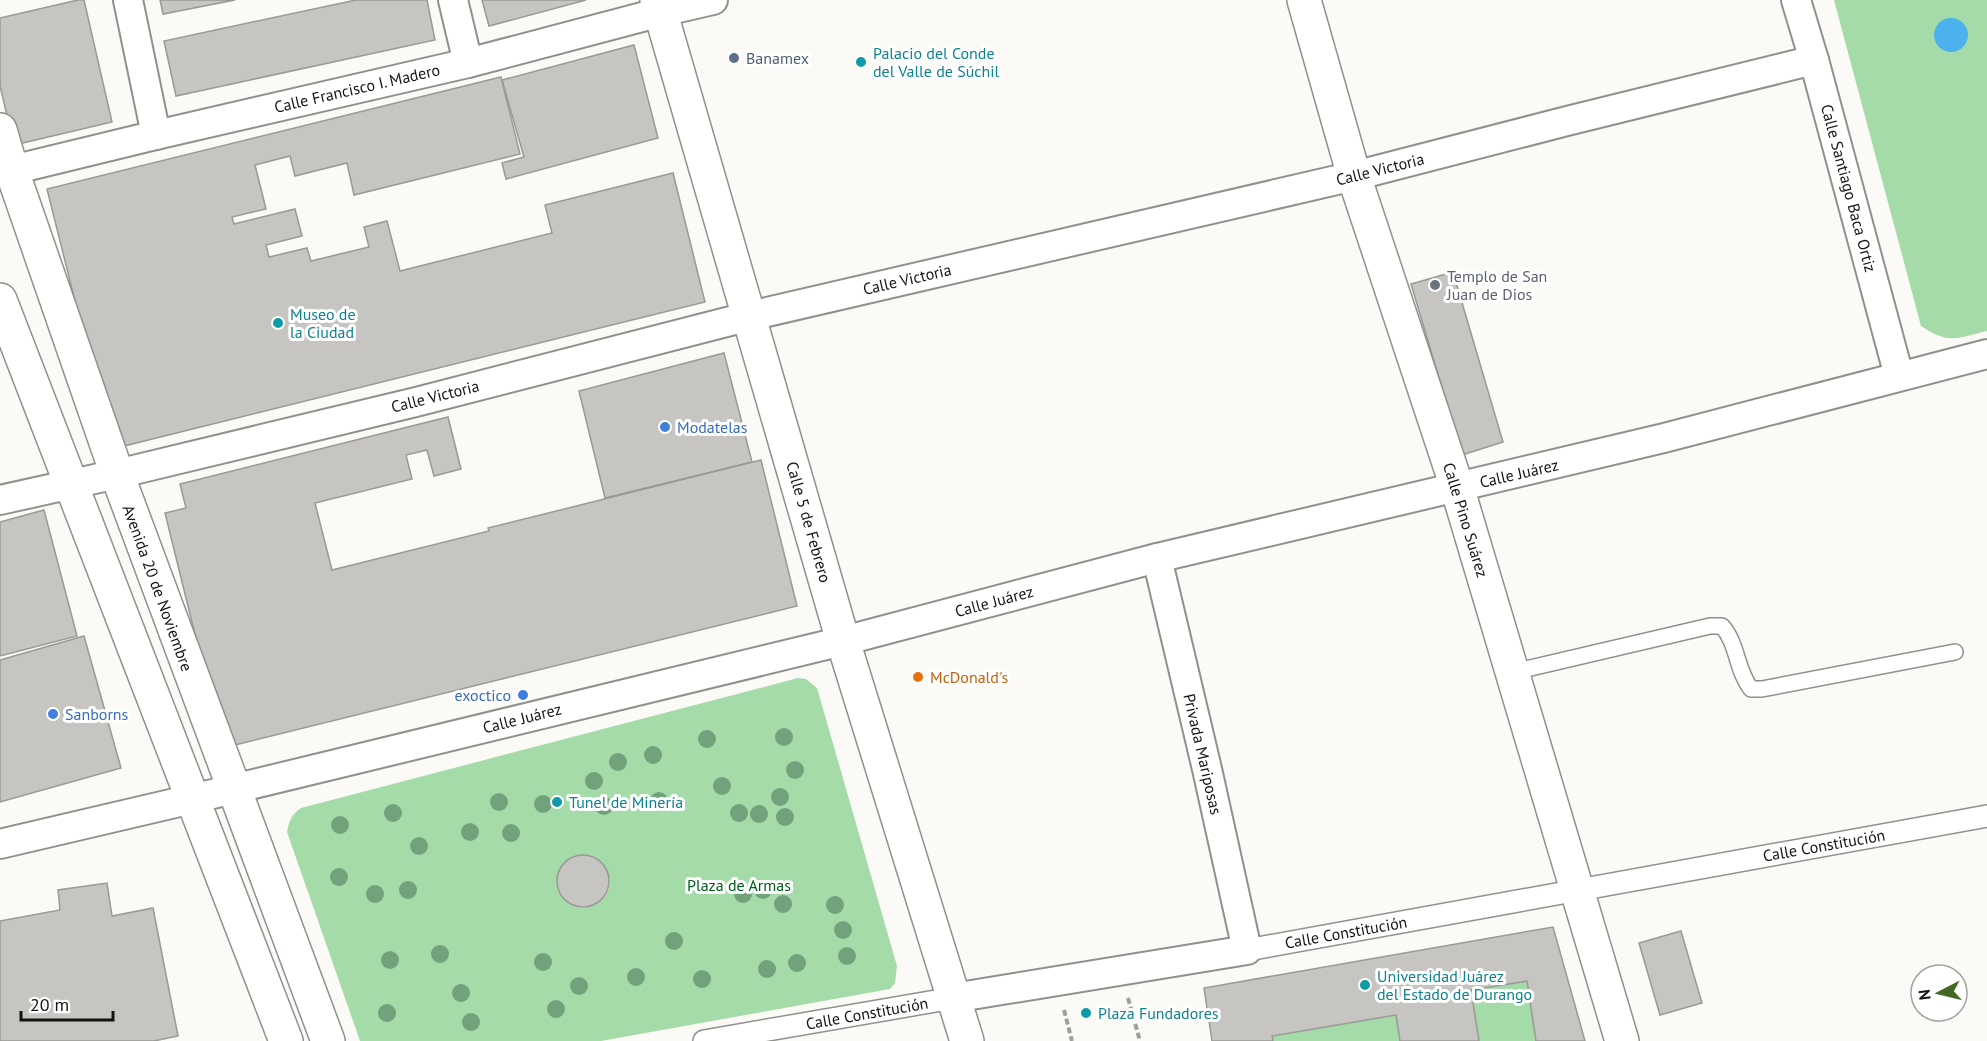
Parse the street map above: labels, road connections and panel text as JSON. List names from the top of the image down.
{
  "streets": {
    "street": [
      "Calle Francisco I. Madero",
      "Calle Victoria",
      "Calle Santiago Baca Ortiz",
      "Calle Juárez",
      "Calle Pino Suárez",
      "Calle 5 de Febrero",
      "Avenida 20 de Noviembre",
      "Privada Mariposas",
      "Calle Constitución"
    ]
  },
  "crossings": [
    ["Calle Francisco I. Madero", "Calle 5 de Febrero"],
    ["Calle Francisco I. Madero", "Avenida 20 de Noviembre"],
    ["Calle Victoria", "Calle Santiago Baca Ortiz"],
    ["Calle Victoria", "Calle Pino Suárez"],
    ["Calle Victoria", "Calle 5 de Febrero"],
    ["Calle Victoria", "Avenida 20 de Noviembre"],
    ["Calle Santiago Baca Ortiz", "Calle Juárez"],
    ["Calle Juárez", "Calle Pino Suárez"],
    ["Calle Juárez", "Calle 5 de Febrero"],
    ["Calle Juárez", "Avenida 20 de Noviembre"],
    ["Calle Juárez", "Privada Mariposas"],
    ["Calle Pino Suárez", "Calle Constitución"],
    ["Calle 5 de Febrero", "Calle Constitución"],
    ["Privada Mariposas", "Calle Constitución"]
  ],
  "parks": ["Plaza de Armas"],
  "places": [
    "Banamex",
    "Palacio del Conde del Valle de Súchil",
    "Templo de San Juan de Dios",
    "Museo de la Ciudad",
    "Modatelas",
    "McDonald's",
    "exoctico",
    "Sanborns",
    "Tunel de Minería",
    "Universidad Juárez del Estado de Durango",
    "Plaza Fundadores"
  ],
  "scale_bar": "20 m",
  "north": "left"
}
